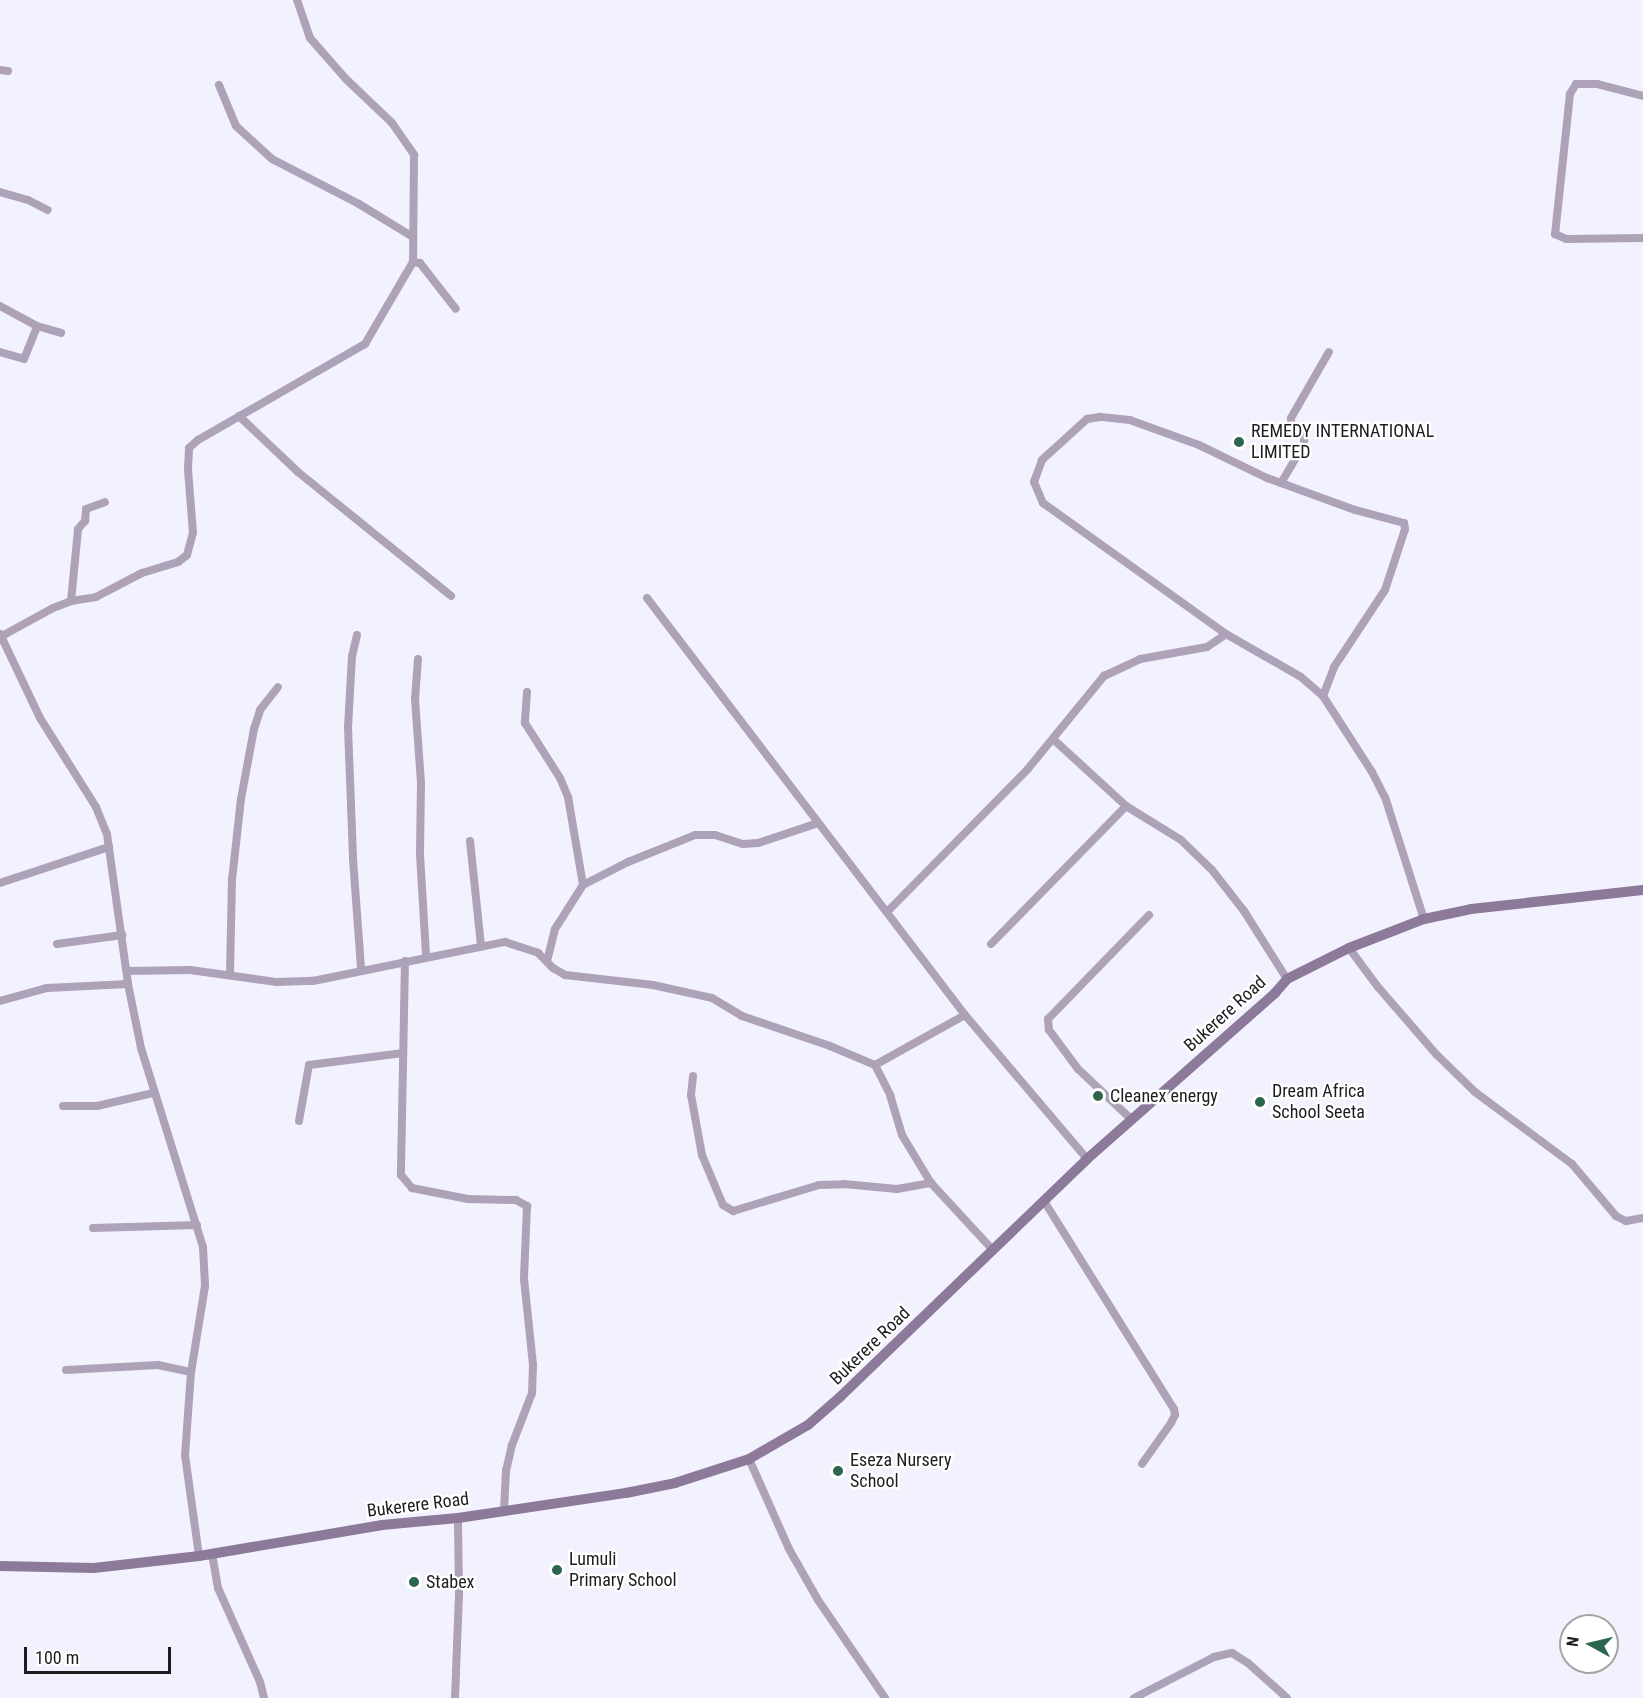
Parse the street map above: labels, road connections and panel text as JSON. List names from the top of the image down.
{
  "streets": {
    "main road": ["Bukerere Road"]
  },
  "places": [
    "REMEDY INTERNATIONAL LIMITED",
    "Cleanex energy",
    "Dream Africa School Seeta",
    "Eseza Nursery School",
    "Lumuli Primary School",
    "Stabex"
  ],
  "scale_bar": "100 m",
  "north": "left"
}
